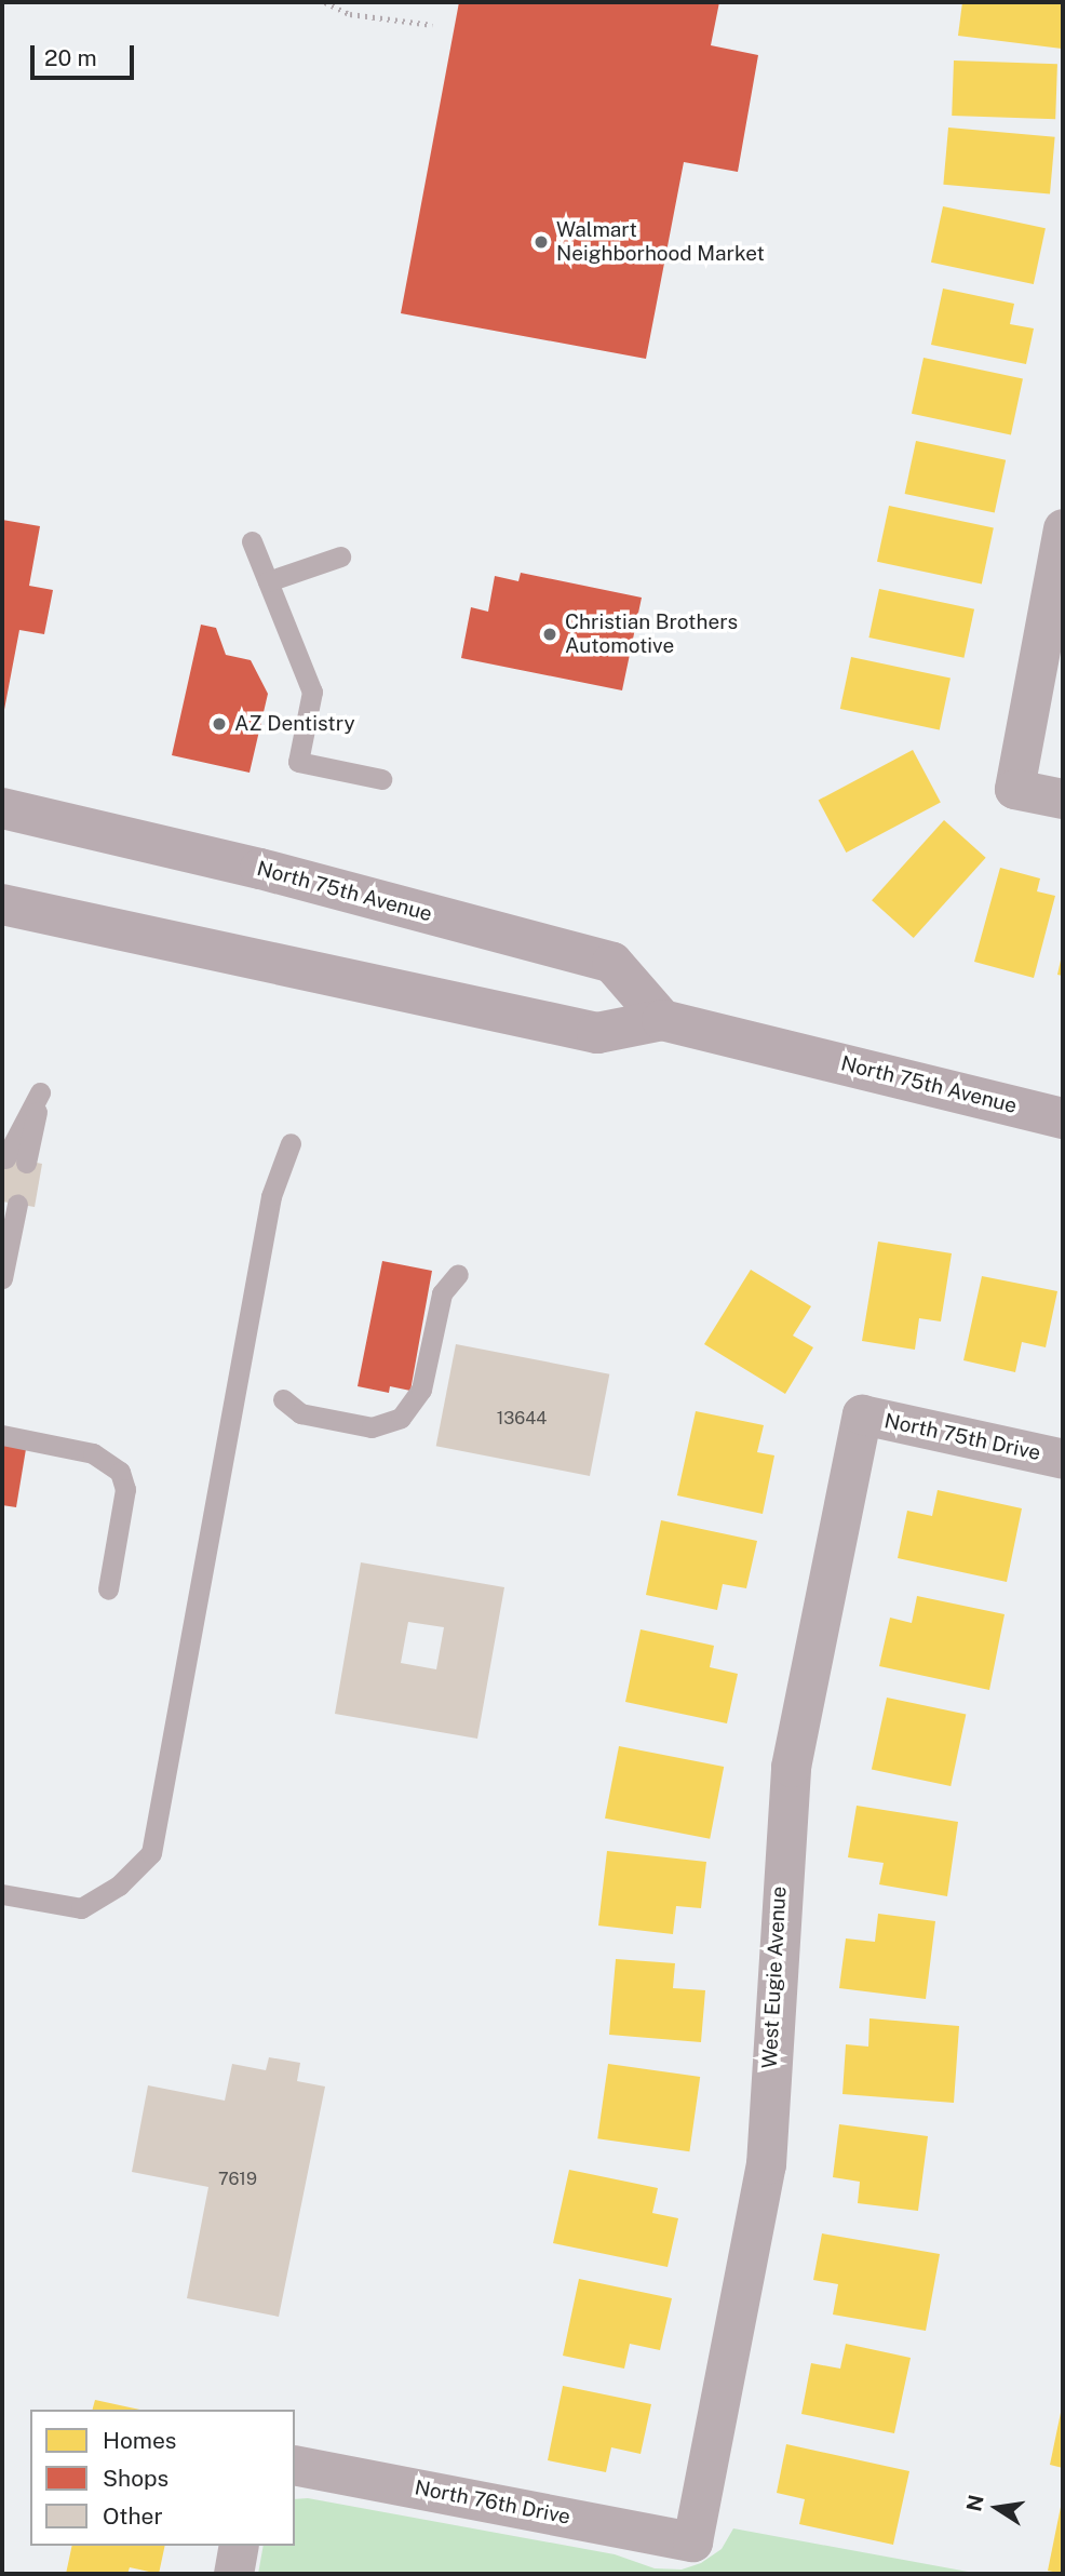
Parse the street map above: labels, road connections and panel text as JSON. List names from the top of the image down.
{
  "streets": {
    "main road": ["North 75th Avenue"],
    "street": ["North 75th Drive", "West Eugie Avenue", "North 76th Drive"]
  },
  "crossings": [
    ["North 75th Drive", "West Eugie Avenue"],
    ["West Eugie Avenue", "North 76th Drive"]
  ],
  "places": ["Walmart Neighborhood Market", "Christian Brothers Automotive", "AZ Dentistry"],
  "house_numbers": ["13644", "7619"],
  "legend": ["Homes", "Shops", "Other"],
  "scale_bar": "20 m",
  "north": "left"
}
